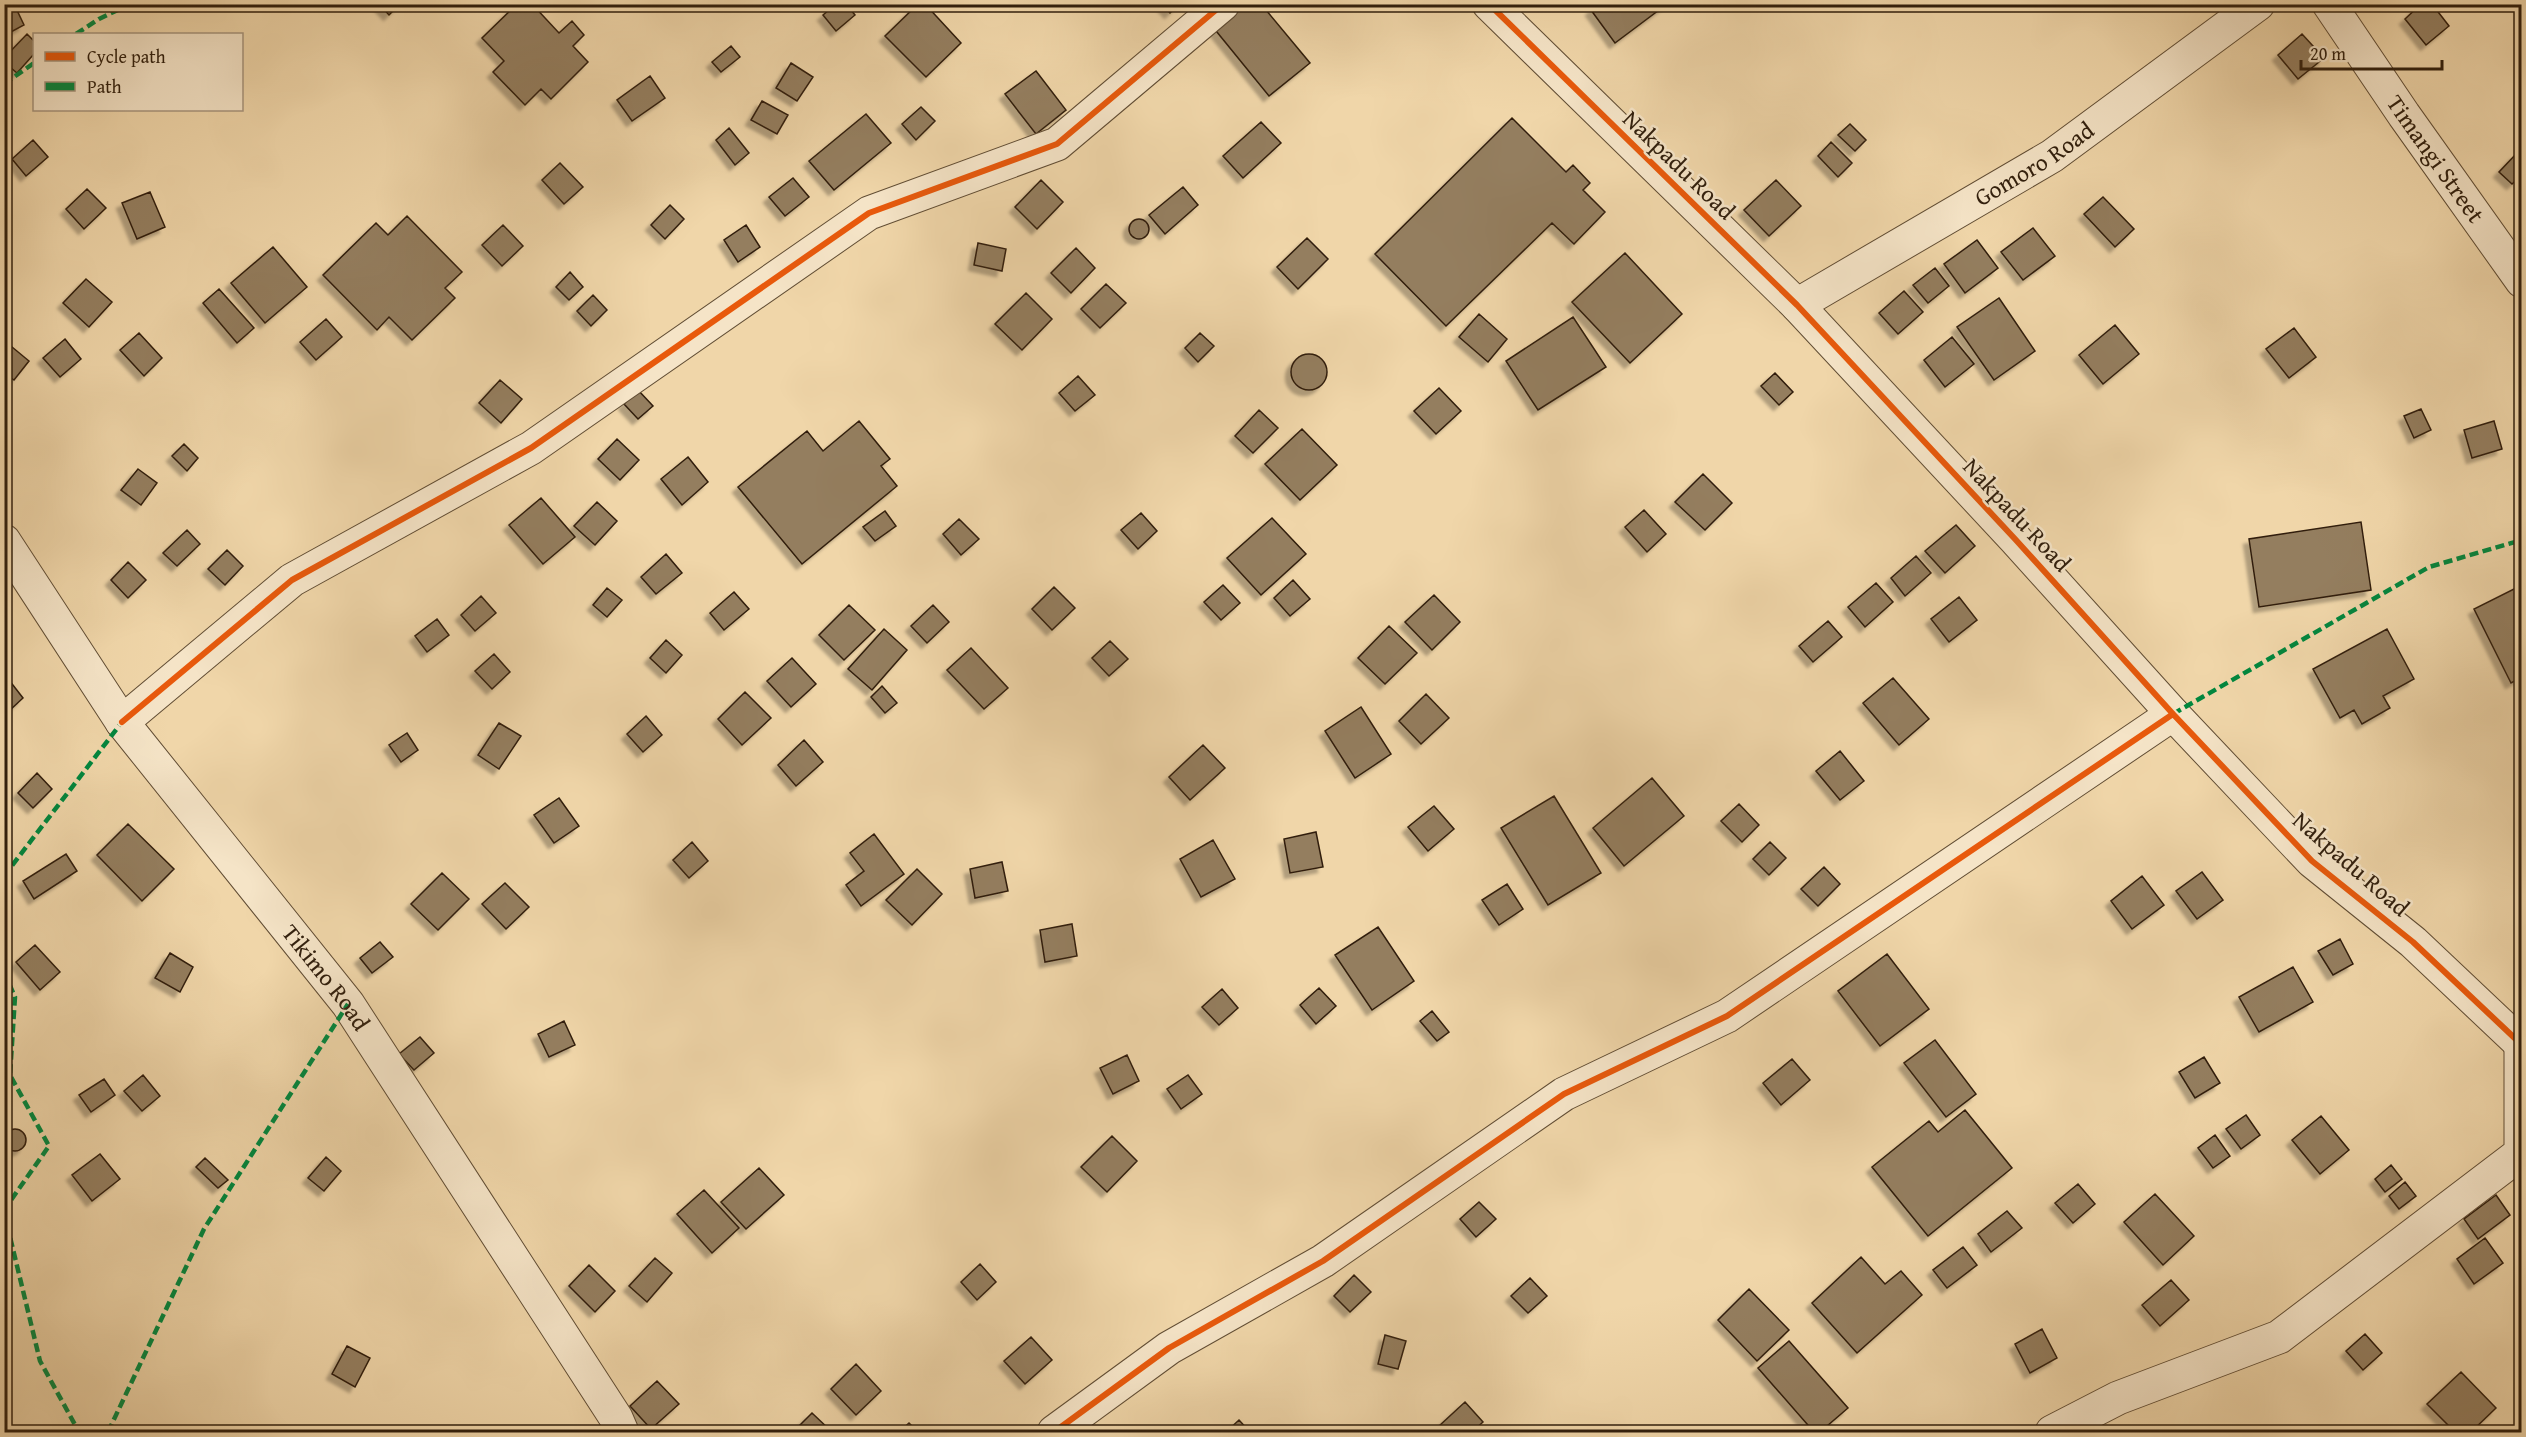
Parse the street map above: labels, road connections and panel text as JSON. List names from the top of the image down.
{
  "streets": {
    "street": [
      "Timangi Street",
      "Gomoro Road",
      "Nakpadu Road",
      "Tikimo Road"
    ]
  },
  "crossings": [
    ["Gomoro Road", "Nakpadu Road"]
  ],
  "legend": ["Cycle path", "Path"],
  "scale_bar": "20 m"
}
